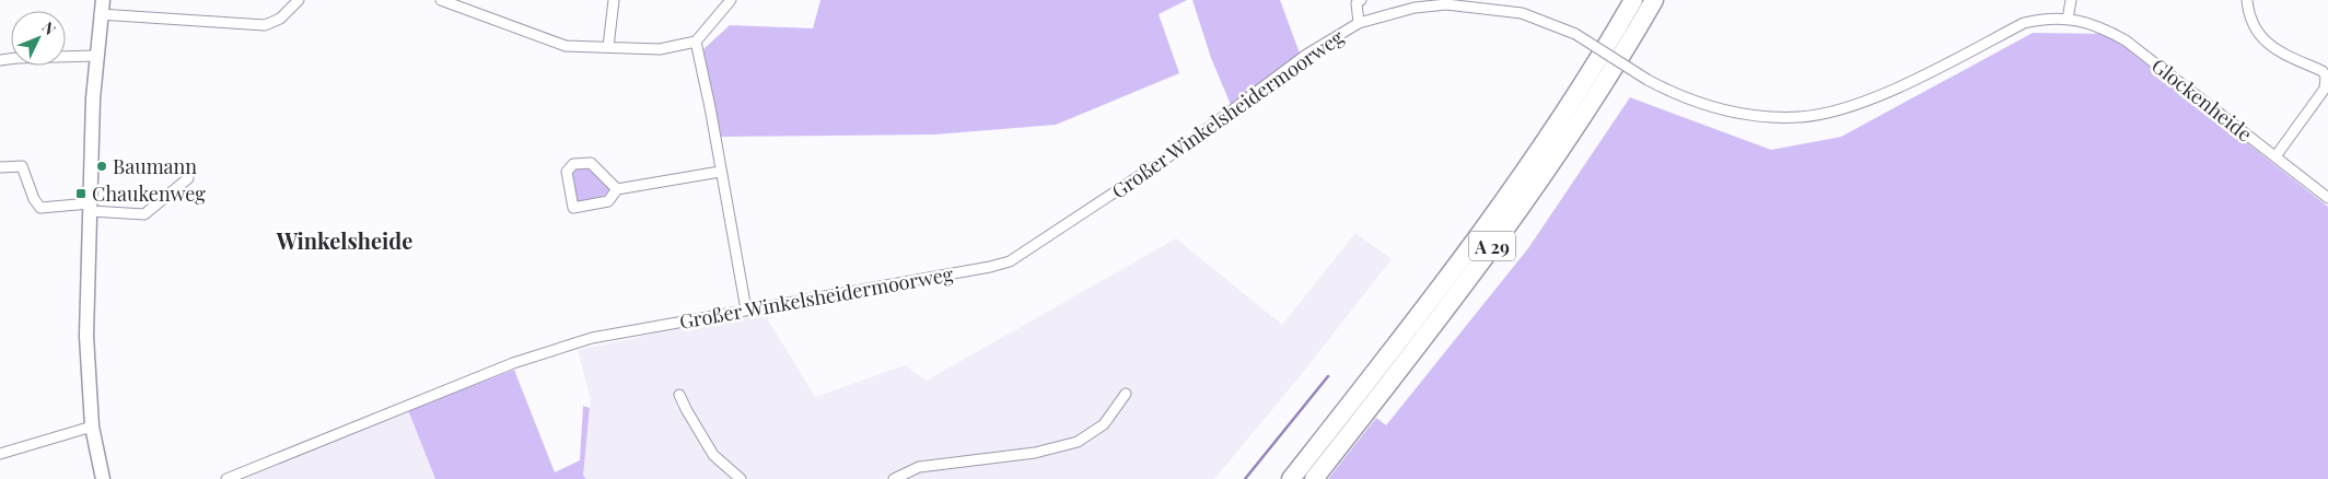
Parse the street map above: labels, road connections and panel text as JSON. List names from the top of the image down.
{
  "streets": {
    "highway": ["A 29"],
    "street": ["Glockenheide", "Großer Winkelsheidermoorweg"]
  },
  "crossings": [
    ["Glockenheide", "Großer Winkelsheidermoorweg"]
  ],
  "districts": ["Winkelsheide"],
  "places": {
    "other": ["Baumann"],
    "transit": ["Chaukenweg"]
  },
  "north": "top right"
}
